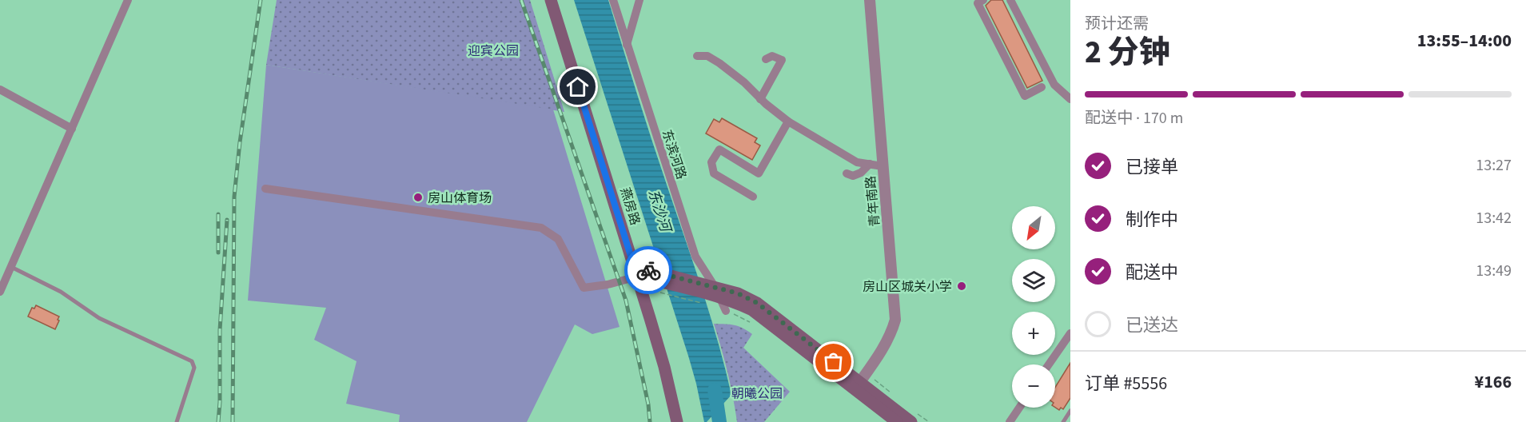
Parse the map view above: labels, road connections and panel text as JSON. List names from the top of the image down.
{
  "streets": {
    "main road": ["燕房路"],
    "street": ["东滨河路", "青年南路"]
  },
  "water": ["东沙河"],
  "parks": ["迎宾公园", "朝曦公园"],
  "places": ["房山体育场", "房山区城关小学"],
  "north": "bottom left",
  "page": {
    "heading": ["2 分钟", "预计还需", "13:55–14:00"],
    "panel": ["订单 #5556", "¥166"],
    "bar": "配送中 · 170 m",
    "list": [
      ["已接单", "13:27"],
      ["制作中", "13:42"],
      ["配送中", "13:49"],
      "已送达"
    ],
    "map_buttons": ["+", "−"]
  }
}
